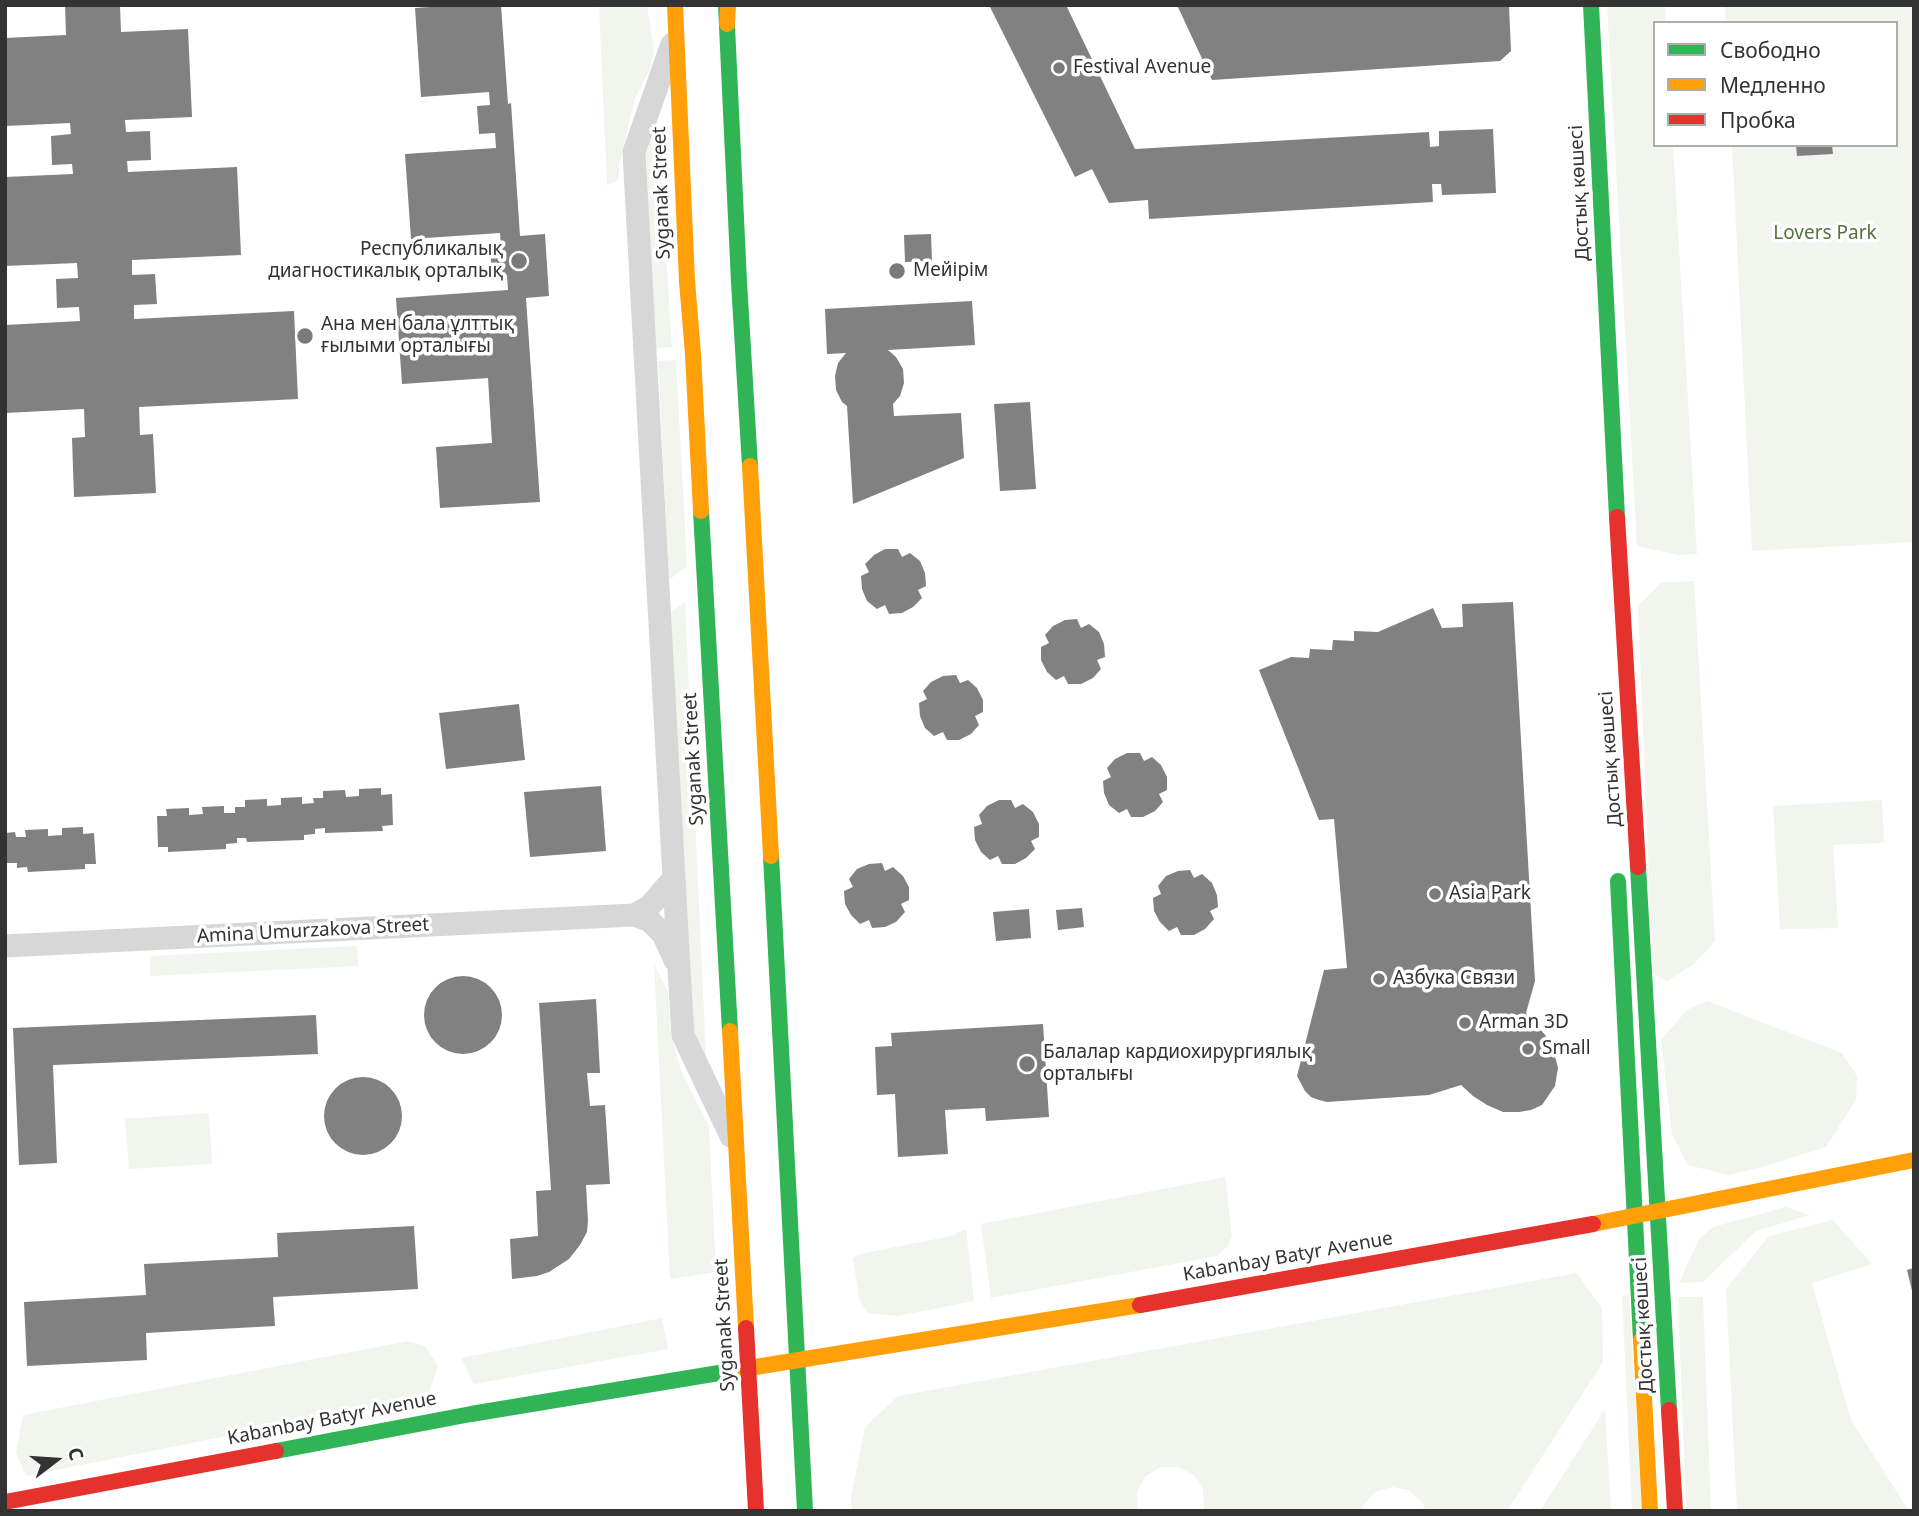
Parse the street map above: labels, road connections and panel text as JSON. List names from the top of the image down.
{
  "streets": {
    "main road": ["Syganak Street", "Достық көшесі", "Kabanbay Batyr Avenue"],
    "street": ["Amina Umurzakova Street"]
  },
  "crossings": [
    ["Syganak Street", "Kabanbay Batyr Avenue"],
    ["Достық көшесі", "Kabanbay Batyr Avenue"]
  ],
  "parks": ["Lovers Park"],
  "places": [
    "Festival Avenue",
    "Республикалық диагностикалық орталық",
    "Мейірім",
    "Ана мен бала ұлттық ғылыми орталығы",
    "Asia Park",
    "Азбука Связи",
    "Arman 3D",
    "Small",
    "Балалар кардиохирургиялық орталығы"
  ],
  "legend": ["Свободно", "Медленно", "Пробка"],
  "north": "right"
}
